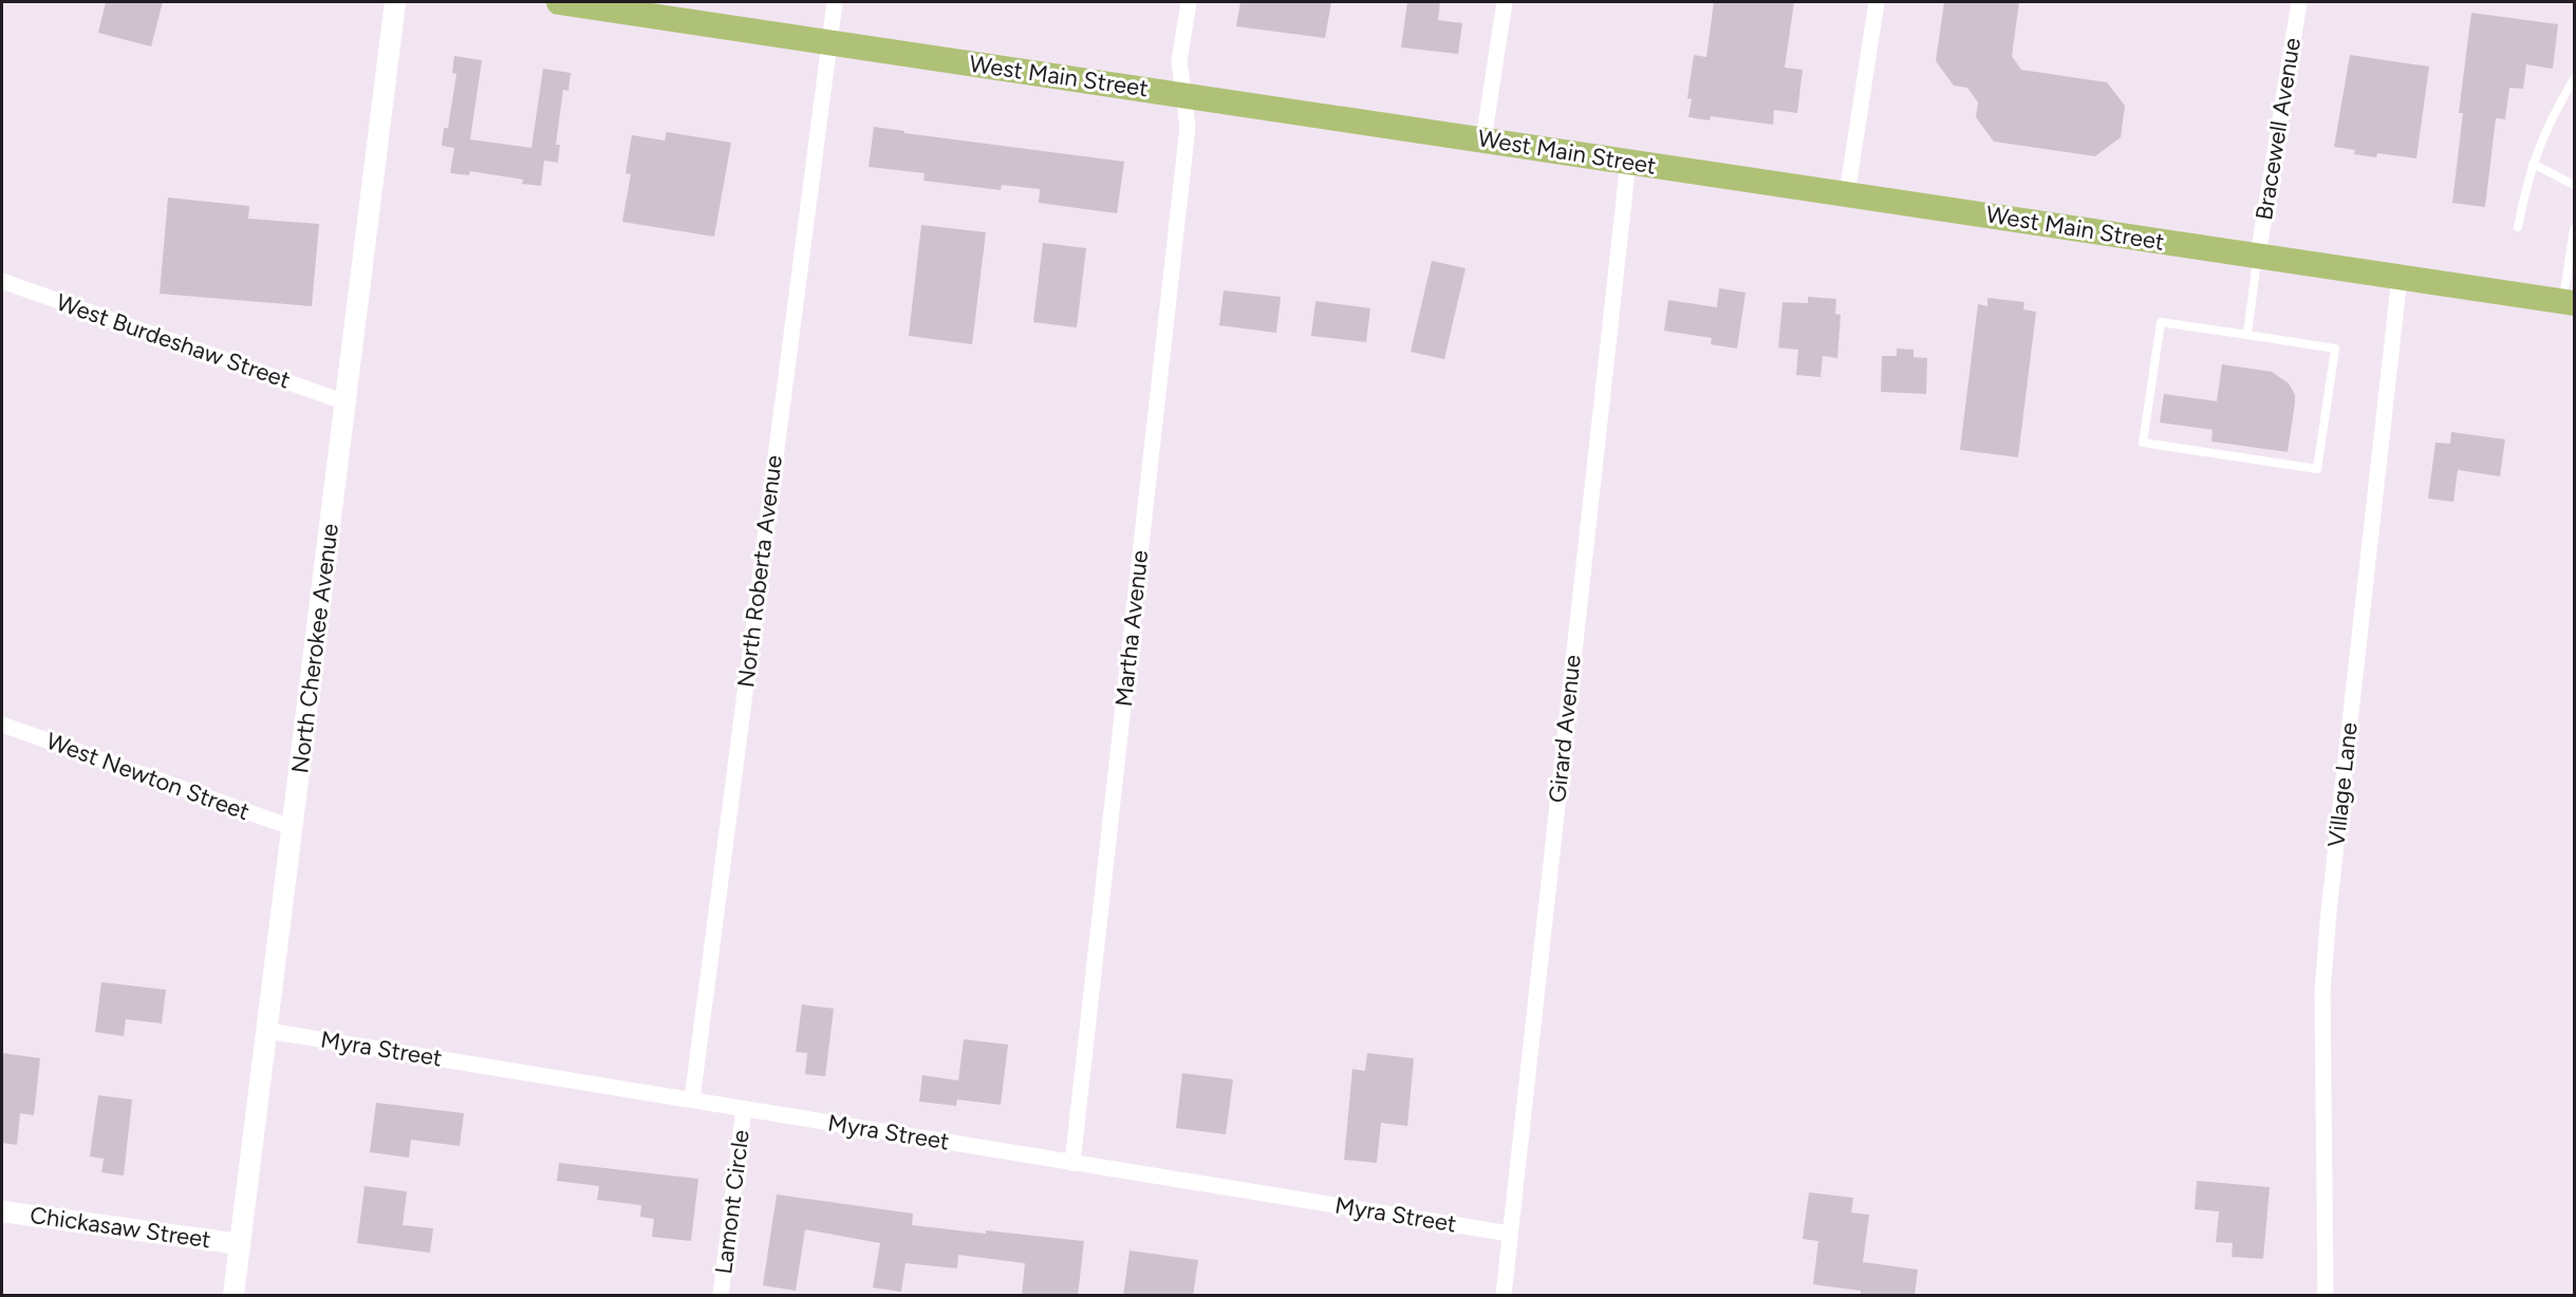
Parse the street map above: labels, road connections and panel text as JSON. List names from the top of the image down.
{
  "streets": {
    "main road": ["West Main Street"],
    "street": [
      "Bracewell Avenue",
      "West Burdeshaw Street",
      "North Roberta Avenue",
      "Martha Avenue",
      "North Cherokee Avenue",
      "Girard Avenue",
      "West Newton Street",
      "Village Lane",
      "Myra Street",
      "Lamont Circle",
      "Chickasaw Street"
    ]
  },
  "crossings": [
    ["West Main Street", "Bracewell Avenue"],
    ["West Main Street", "North Roberta Avenue"],
    ["West Main Street", "Martha Avenue"],
    ["West Main Street", "Girard Avenue"],
    ["West Main Street", "Village Lane"],
    ["West Burdeshaw Street", "North Cherokee Avenue"],
    ["North Roberta Avenue", "Myra Street"],
    ["Martha Avenue", "Myra Street"],
    ["North Cherokee Avenue", "West Newton Street"],
    ["North Cherokee Avenue", "Myra Street"],
    ["North Cherokee Avenue", "Chickasaw Street"],
    ["Girard Avenue", "Myra Street"],
    ["Myra Street", "Lamont Circle"]
  ]
}
